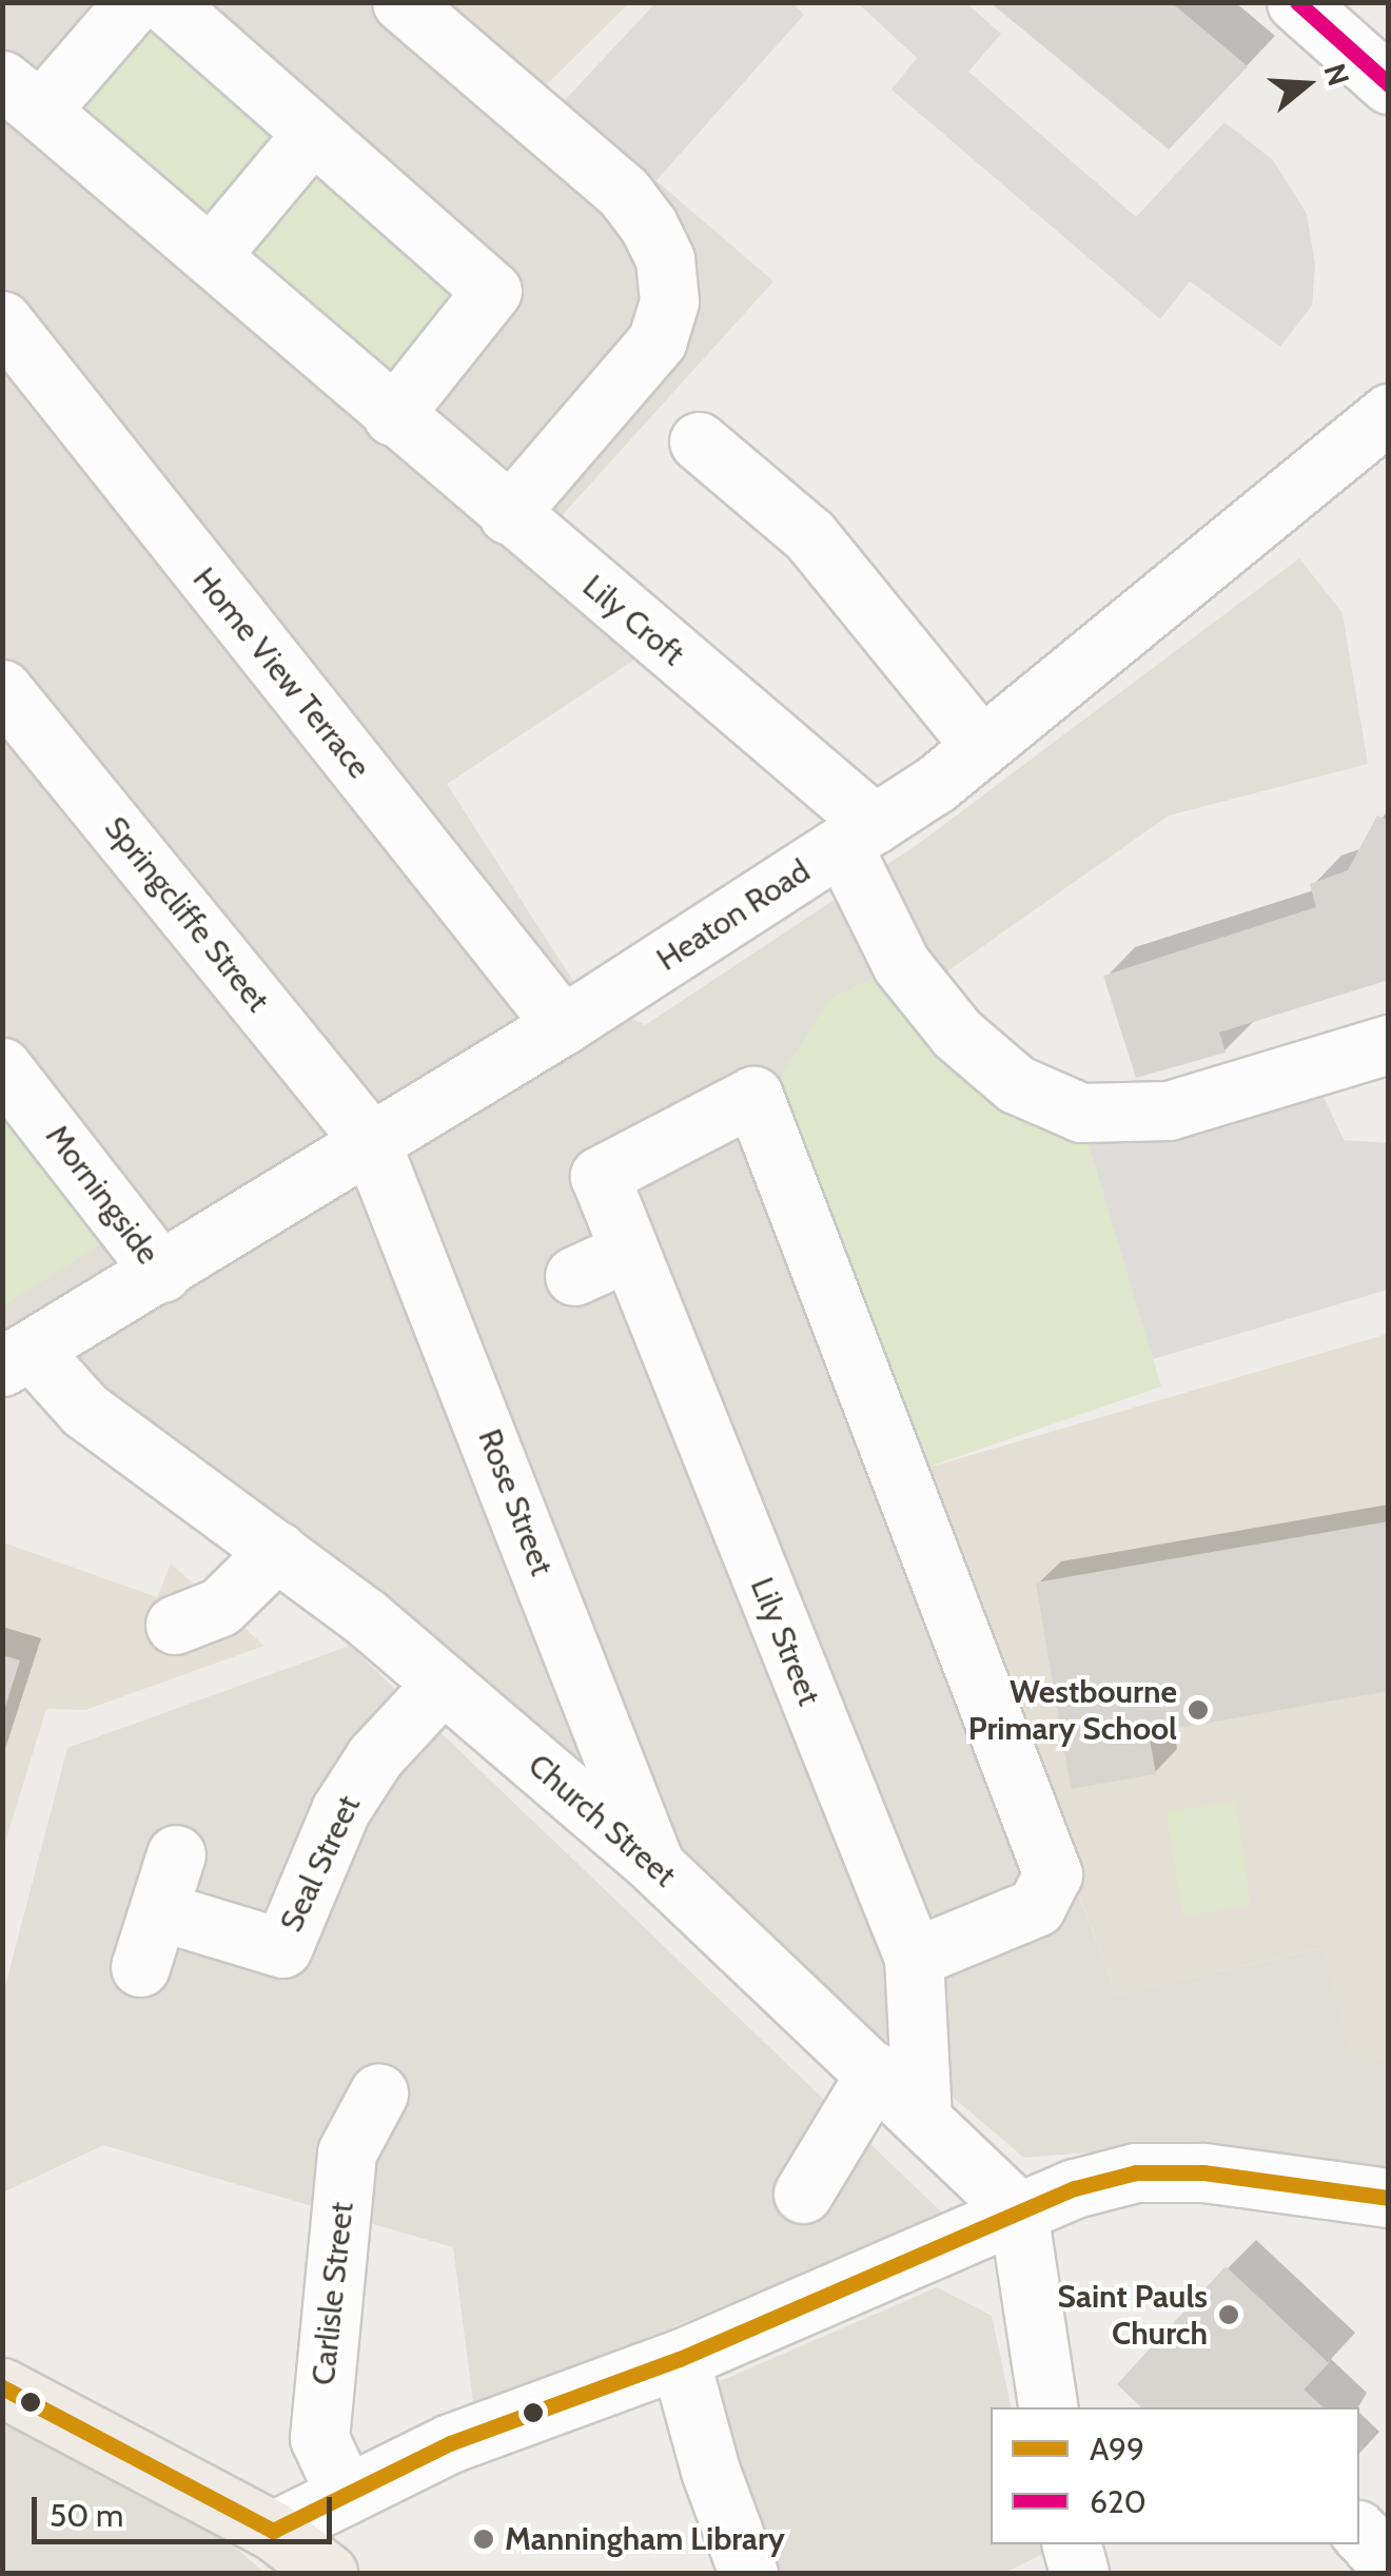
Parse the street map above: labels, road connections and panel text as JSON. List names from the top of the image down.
{
  "streets": {
    "street": [
      "Lily Croft",
      "Home View Terrace",
      "Springcliffe Street",
      "Heaton Road",
      "Morningside",
      "Rose Street",
      "Lily Street",
      "Church Street",
      "Seal Street",
      "Carlisle Street"
    ]
  },
  "crossings": [
    ["Lily Croft", "Heaton Road"],
    ["Home View Terrace", "Heaton Road"],
    ["Springcliffe Street", "Heaton Road"],
    ["Springcliffe Street", "Rose Street"],
    ["Heaton Road", "Morningside"],
    ["Heaton Road", "Rose Street"],
    ["Heaton Road", "Church Street"],
    ["Rose Street", "Church Street"],
    ["Lily Street", "Church Street"],
    ["Church Street", "Seal Street"]
  ],
  "places": ["Westbourne Primary School", "Saint Pauls Church", "Manningham Library"],
  "lines": ["transit line 620", "transit line A99"],
  "legend": ["A99", "620"],
  "scale_bar": "50 m",
  "north": "right"
}
